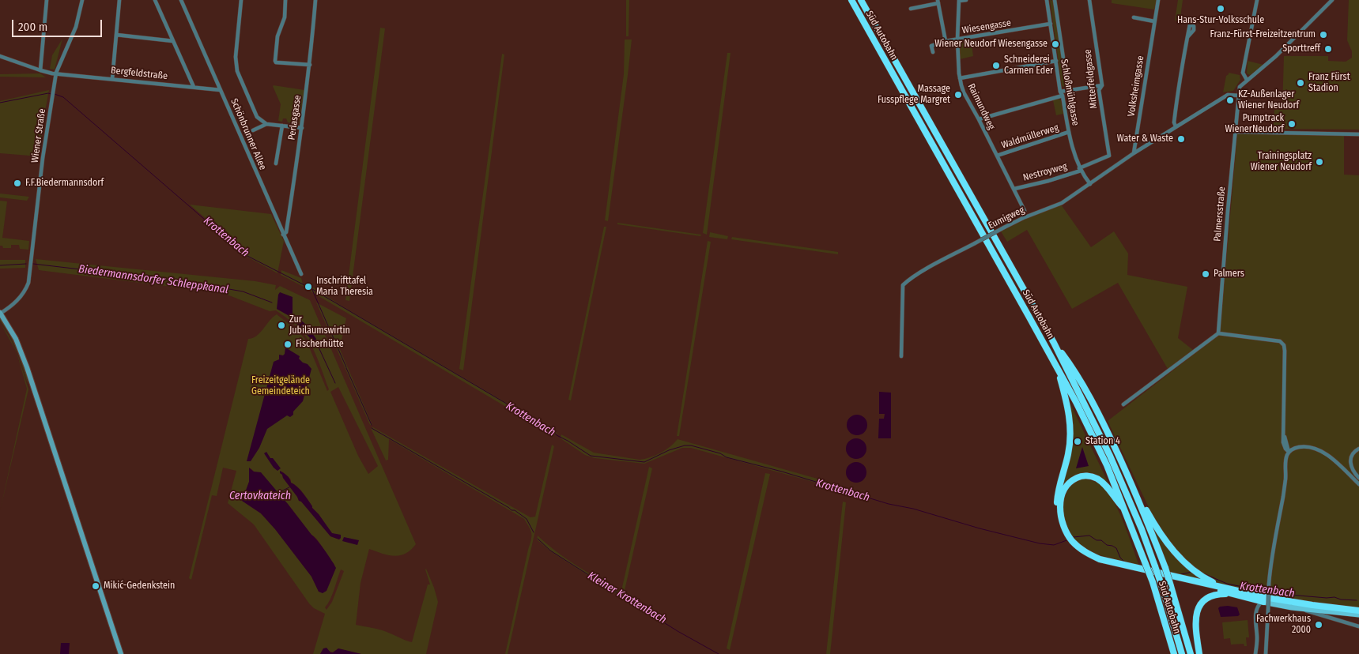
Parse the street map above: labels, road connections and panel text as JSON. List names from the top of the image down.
{
  "streets": {
    "highway": ["Süd Autobahn"],
    "street": [
      "Wiesengasse",
      "Bergfeldstraße",
      "Mitterfeldgasse",
      "Volksheimgasse",
      "Schloßmühlgasse",
      "Raimundweg",
      "Perlasgasse",
      "Schönbrunner Allee",
      "Wiener Straße",
      "Waldmüllerweg",
      "Nestroyweg",
      "Palmersstraße",
      "Eumigweg"
    ]
  },
  "crossings": [
    ["Wiesengasse", "Schloßmühlgasse"],
    ["Wiesengasse", "Raimundweg"],
    ["Bergfeldstraße", "Schönbrunner Allee"],
    ["Bergfeldstraße", "Wiener Straße"],
    ["Mitterfeldgasse", "Nestroyweg"],
    ["Volksheimgasse", "Eumigweg"],
    ["Schloßmühlgasse", "Waldmüllerweg"],
    ["Schloßmühlgasse", "Nestroyweg"],
    ["Schloßmühlgasse", "Eumigweg"],
    ["Raimundweg", "Waldmüllerweg"],
    ["Raimundweg", "Nestroyweg"],
    ["Perlasgasse", "Schönbrunner Allee"],
    ["Palmersstraße", "Eumigweg"]
  ],
  "water": [
    "Krottenbach",
    "Biedermannsdorfer Schleppkanal",
    "Certovkateich",
    "Kleiner Krottenbach"
  ],
  "parks": ["Freizeitgelände Gemeindeteich"],
  "places": [
    "Hans-Stur-Volksschule",
    "Franz-Fürst-Freizeitzentrum",
    "Wiener Neudorf Wiesengasse",
    "Sporttreff",
    "Schneiderei Carmen Eder",
    "Franz Fürst Stadion",
    "Massage Fusspflege Margret",
    "KZ-Außenlager Wiener Neudorf",
    "Pumptrack WienerNeudorf",
    "Water & Waste",
    "Trainingsplatz Wiener Neudorf",
    "F.F.Biedermannsdorf",
    "Palmers",
    "Inschrifttafel Maria Theresia",
    "Zur Jubiläumswirtin",
    "Fischerhütte",
    "Station 4",
    "Mikić-Gedenkstein",
    "Fachwerkhaus 2000"
  ],
  "scale_bar": "200 m"
}
